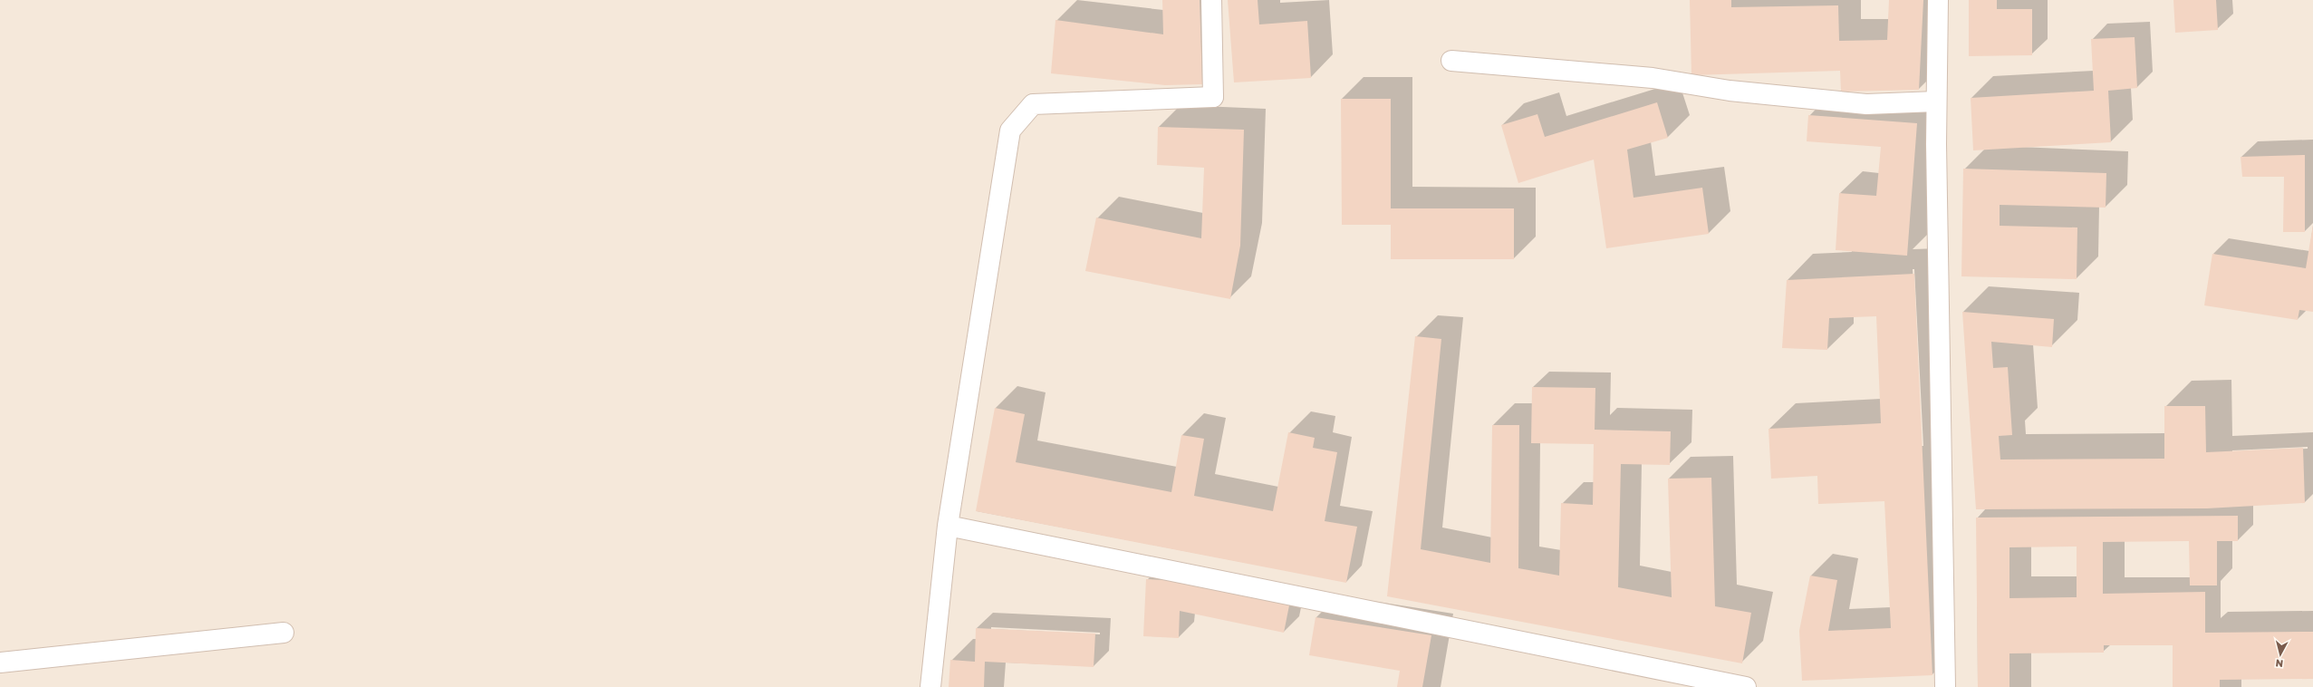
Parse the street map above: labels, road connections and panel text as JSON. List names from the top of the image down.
{
  "north": "bottom"
}
